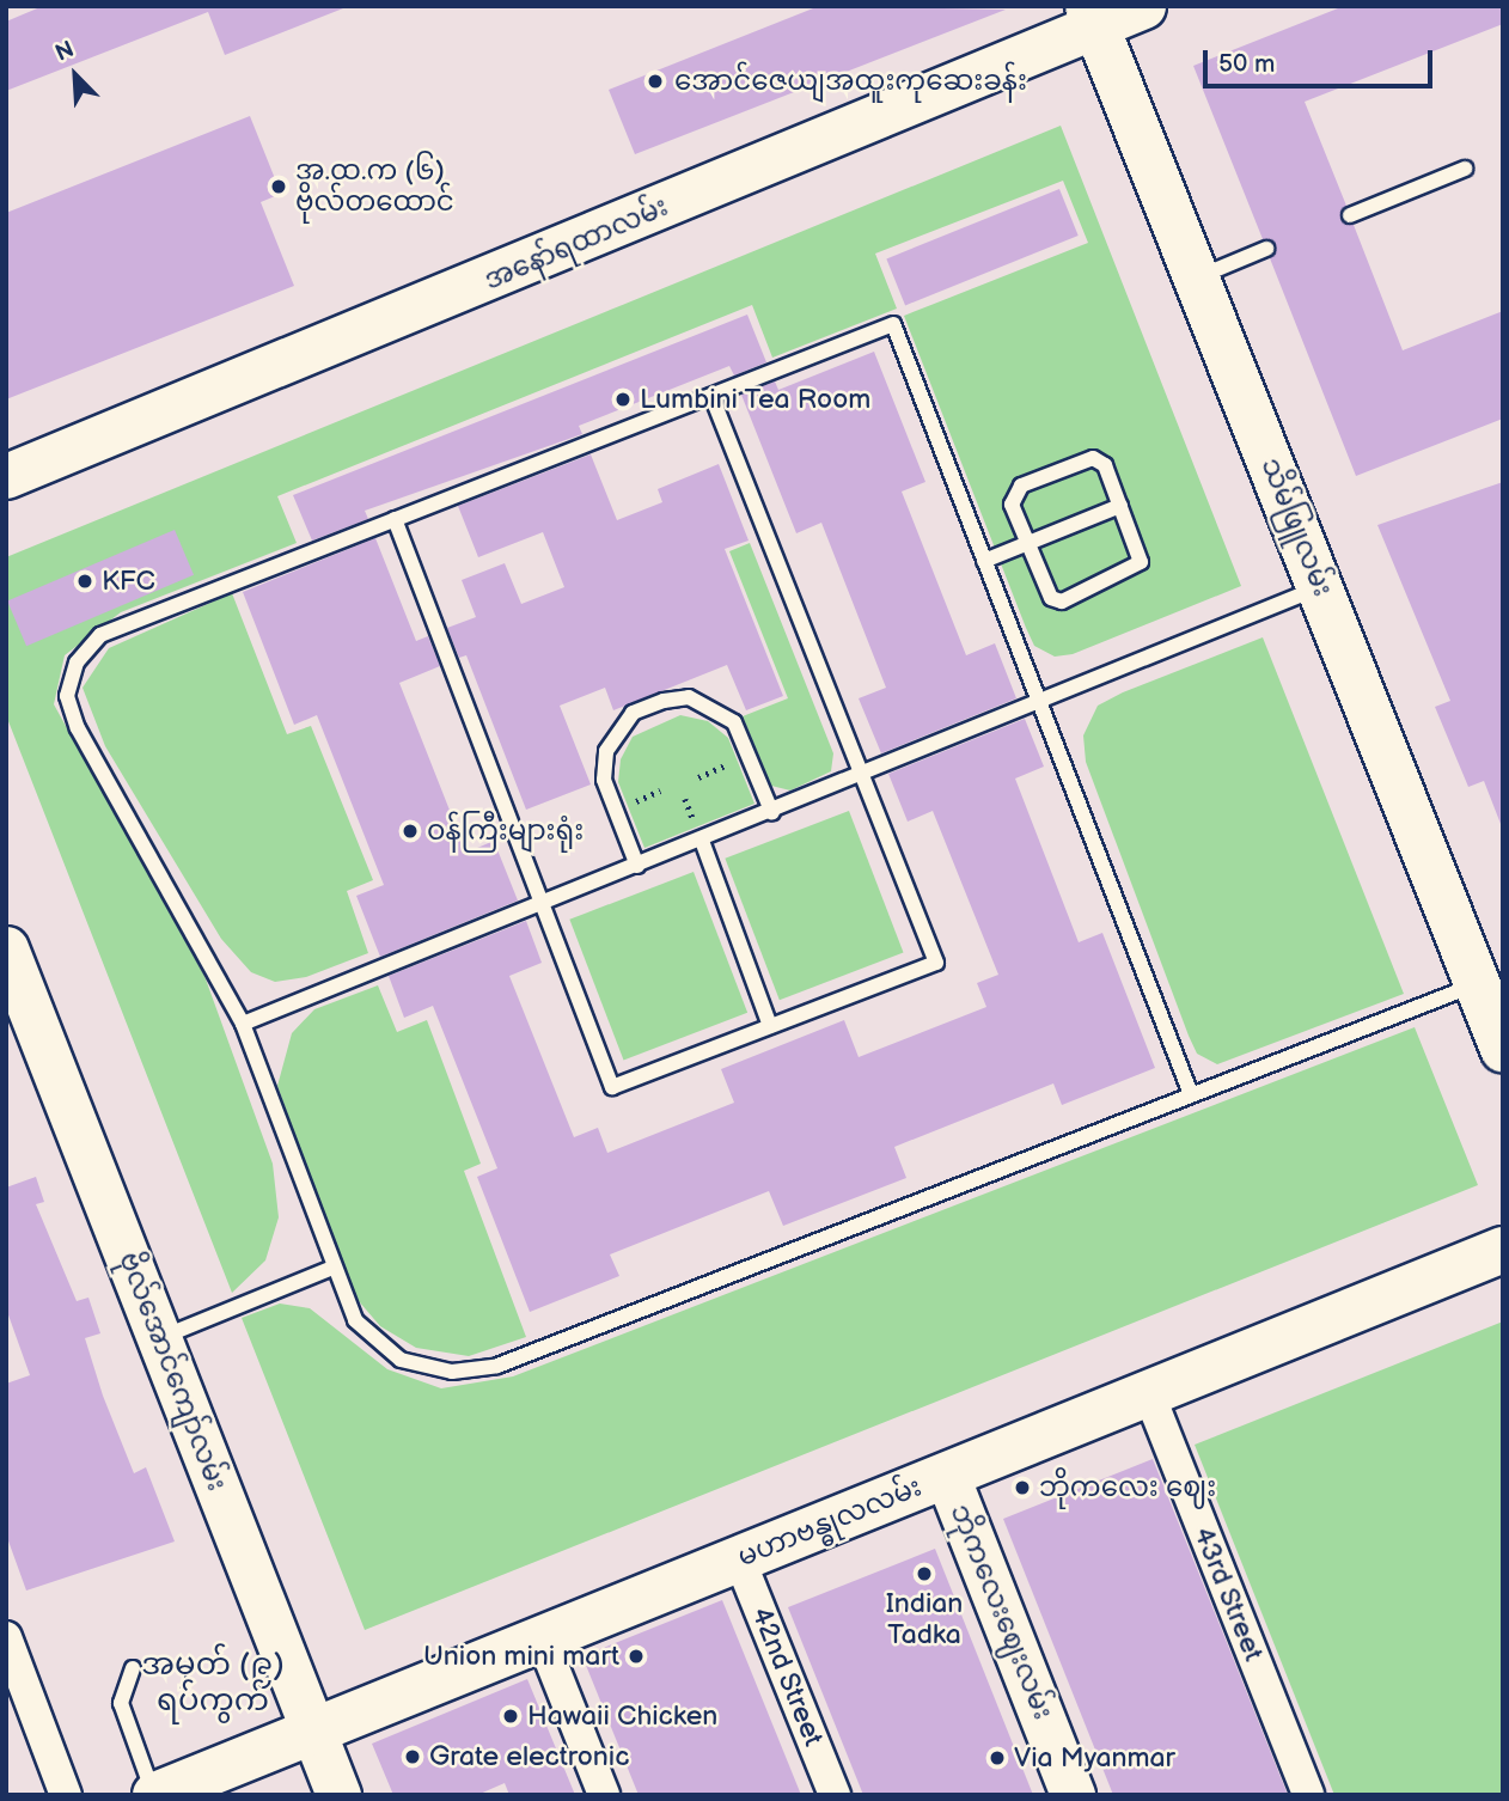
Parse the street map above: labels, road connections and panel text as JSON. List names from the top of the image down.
{
  "streets": {
    "main road": [
      "အနော်ရထာလမ်း",
      "သိမ်ဖြူလမ်း",
      "ဗိုလ်အောင်ကျော်လမ်း",
      "မဟာဗန္ဓုလလမ်း",
      "ဘိုကလေးဈေးလမ်း"
    ],
    "street": ["43rd Street", "42nd Street"]
  },
  "crossings": [
    ["အနော်ရထာလမ်း", "သိမ်ဖြူလမ်း"],
    ["ဗိုလ်အောင်ကျော်လမ်း", "မဟာဗန္ဓုလလမ်း"],
    ["မဟာဗန္ဓုလလမ်း", "43rd Street"],
    ["မဟာဗန္ဓုလလမ်း", "ဘိုကလေးဈေးလမ်း"],
    ["မဟာဗန္ဓုလလမ်း", "42nd Street"]
  ],
  "districts": ["အမှတ် (၉) ရပ်ကွက်"],
  "places": [
    "အောင်ဇေယျအထူးကုဆေးခန်း",
    "အ.ထ.က (၆) ဗိုလ်တထောင်",
    "Lumbini Tea Room",
    "KFC",
    "ဝန်ကြီးများရုံး",
    "ဘိုကလေး ဈေး",
    "Indian Tadka",
    "Union mini mart",
    "Hawaii Chicken",
    "Grate electronic",
    "Via Myanmar"
  ],
  "scale_bar": "50 m",
  "north": "top left"
}
